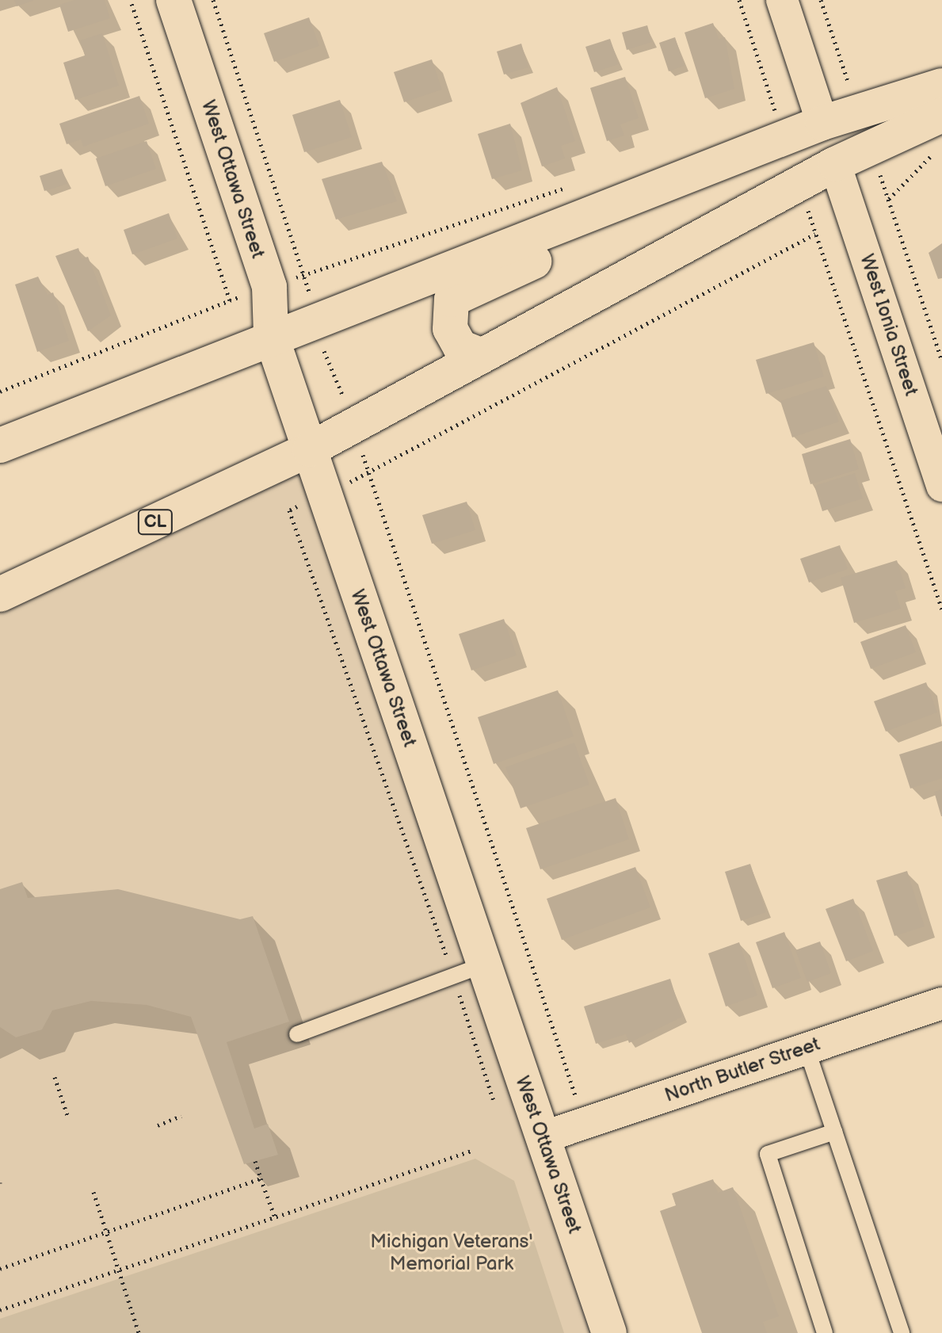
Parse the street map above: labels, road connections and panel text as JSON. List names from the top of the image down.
{
  "streets": {
    "main road": ["West Ottawa Street", "CL"],
    "street": ["West Ionia Street", "North Butler Street"]
  },
  "crossings": [
    ["West Ottawa Street", "CL"],
    ["West Ottawa Street", "North Butler Street"]
  ],
  "parks": ["Michigan Veterans' Memorial Park"]
}
